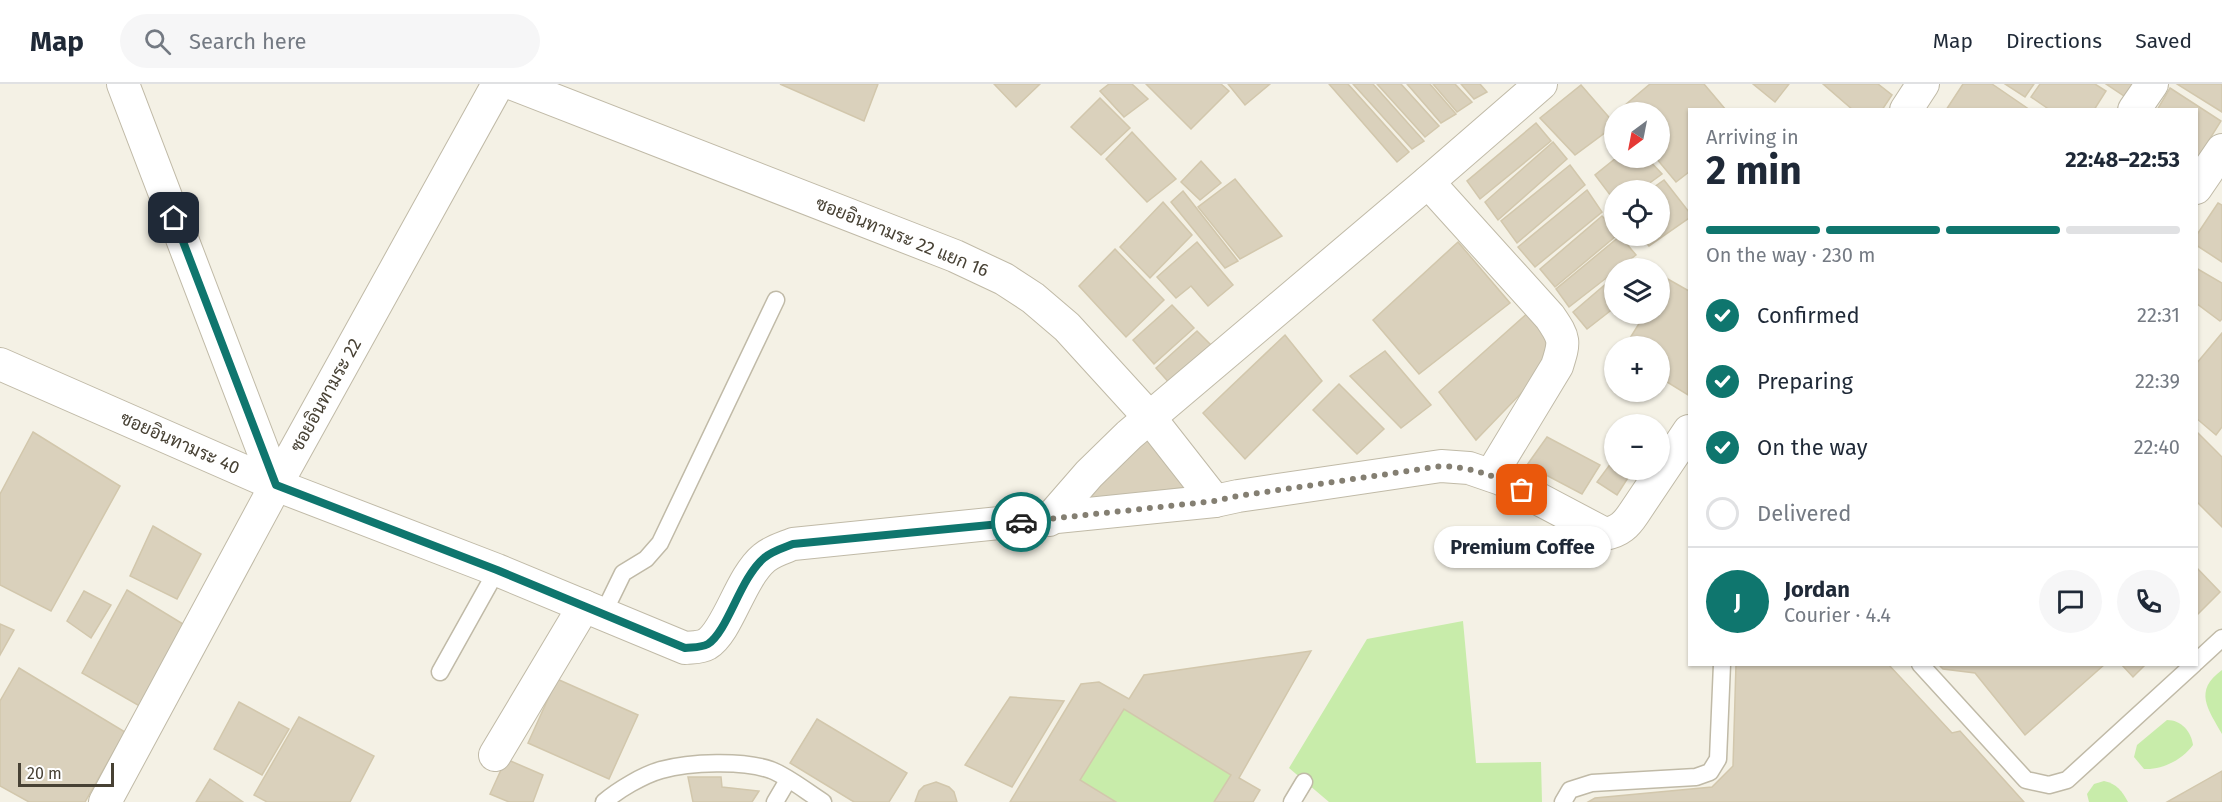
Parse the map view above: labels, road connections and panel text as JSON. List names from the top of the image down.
{
  "streets": {
    "street": ["ซอยอินทามระ 22 แยก 16", "ซอยอินทามระ 22", "ซอยอินทามระ 40"]
  },
  "crossings": [
    ["ซอยอินทามระ 22 แยก 16", "ซอยอินทามระ 40"],
    ["ซอยอินทามระ 22", "ซอยอินทามระ 40"]
  ],
  "places": ["Premium Coffee"],
  "scale_bar": "20 m",
  "north": "bottom left",
  "page": {
    "header": "Map",
    "search": "Search here",
    "nav": ["Map", "Directions", "Saved"],
    "map_buttons": ["+", "−"],
    "heading": ["2 min", "Arriving in", "22:48–22:53"],
    "panel": ["Jordan", "Courier · 4.4"],
    "bar": "On the way · 230 m",
    "list": [
      ["Confirmed", "22:31"],
      ["Preparing", "22:39"],
      ["On the way", "22:40"],
      "Delivered"
    ],
    "bubble": "Premium Coffee",
    "round": "J",
    "scale": "20 m"
  }
}
